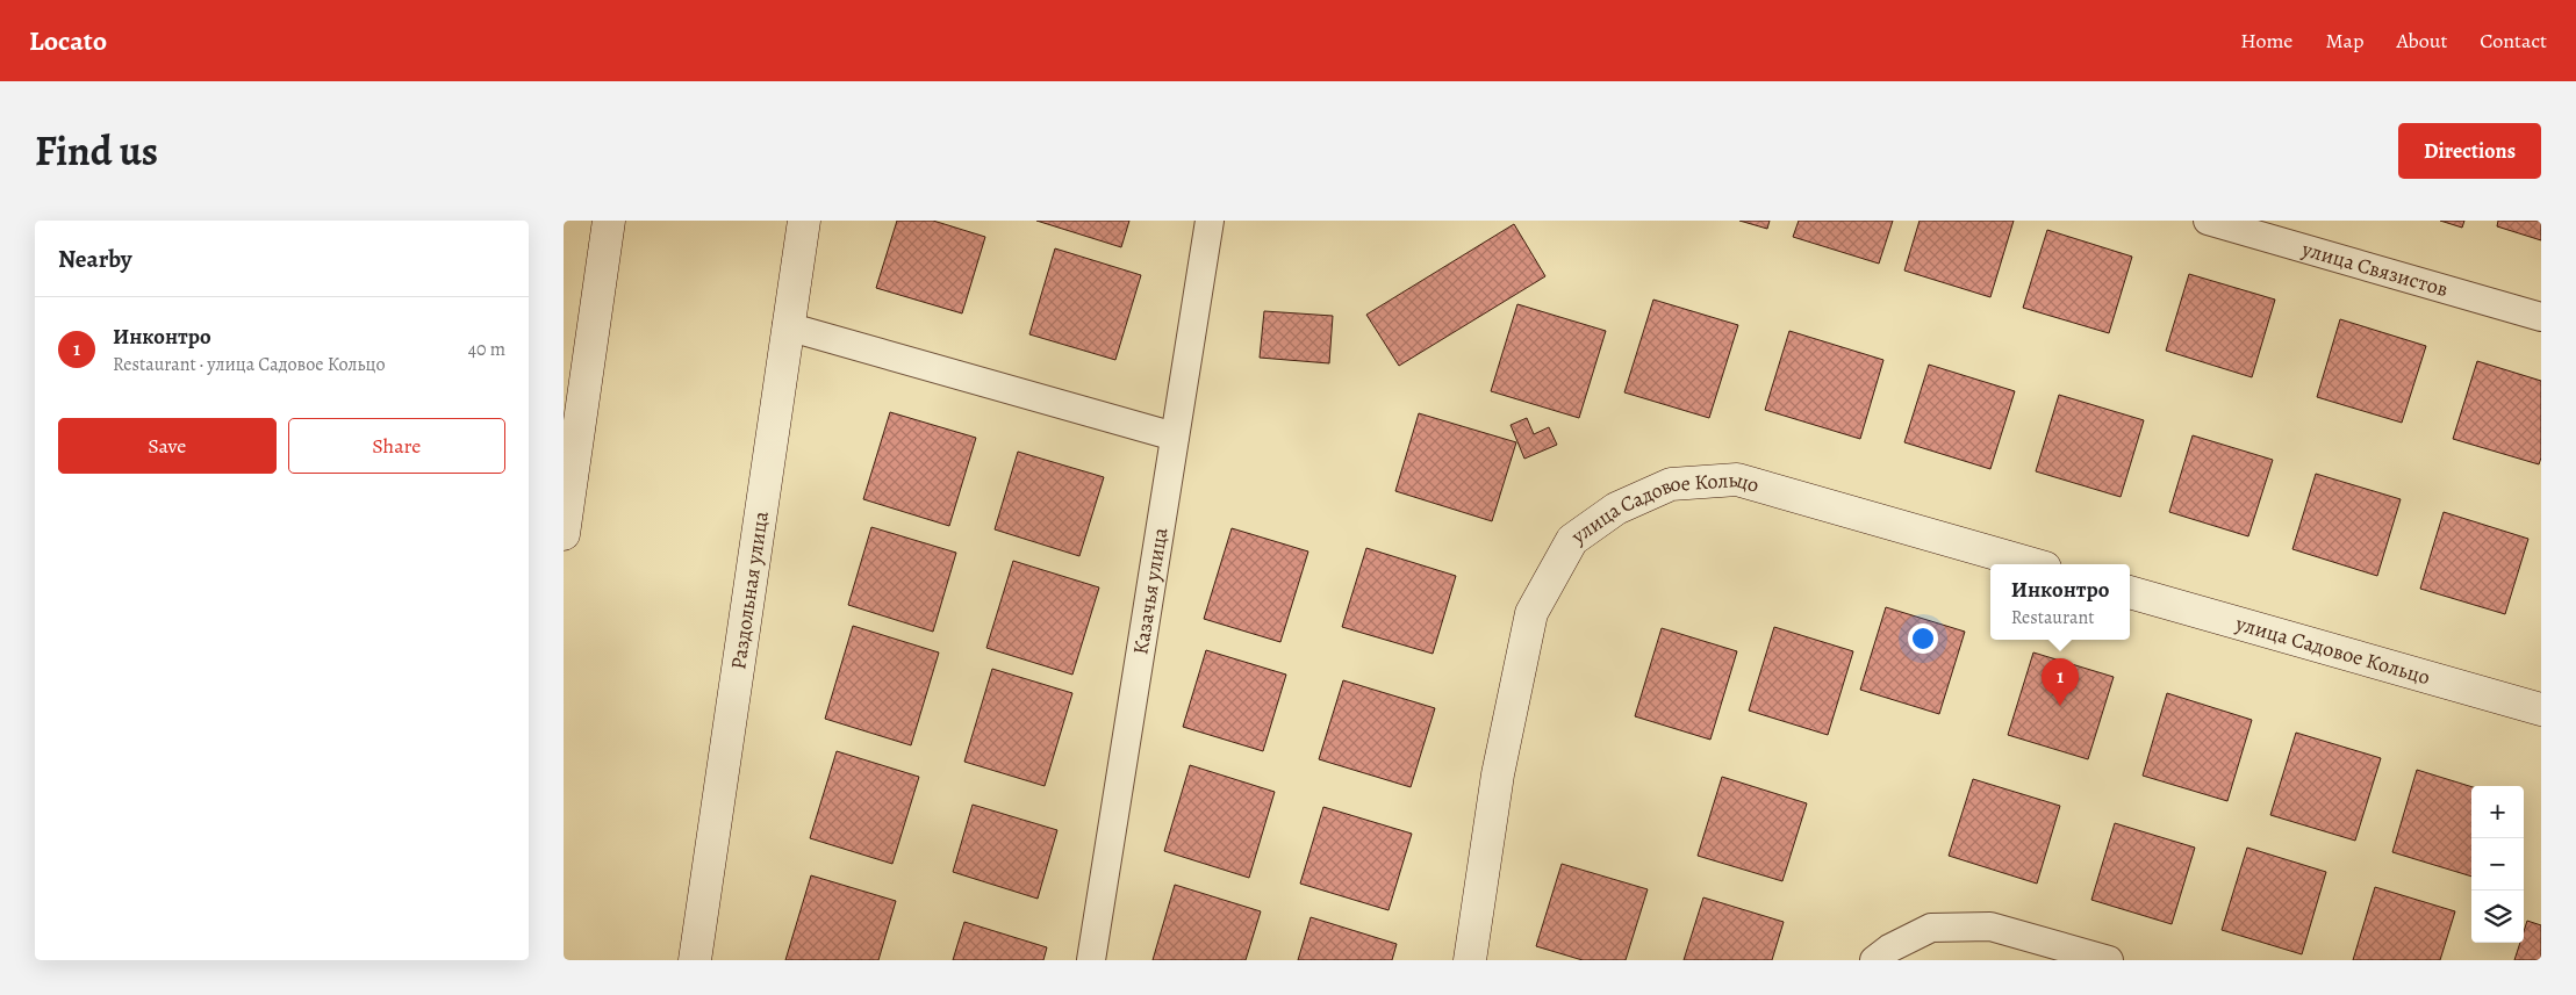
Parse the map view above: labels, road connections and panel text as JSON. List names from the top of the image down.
{
  "streets": {
    "street": [
      "улица Связистов",
      "улица Садовое Кольцо",
      "Раздольная улица",
      "Казачья улица"
    ]
  },
  "page": {
    "header": "Locato",
    "nav": [
      "Home",
      "Map",
      "About",
      "Contact"
    ],
    "title": "Find us",
    "buttons": [
      "Directions",
      ["Save", "Share"]
    ],
    "heading": "Nearby",
    "list": [
      {
        "mark": "1",
        "name": "Инконтро",
        "note": "Restaurant · улица Садовое Кольцо",
        "value": "40 m"
      }
    ],
    "popup": ["Инконтро", "Restaurant"],
    "pins": "1",
    "map_buttons": ["+", "−"]
  }
}
